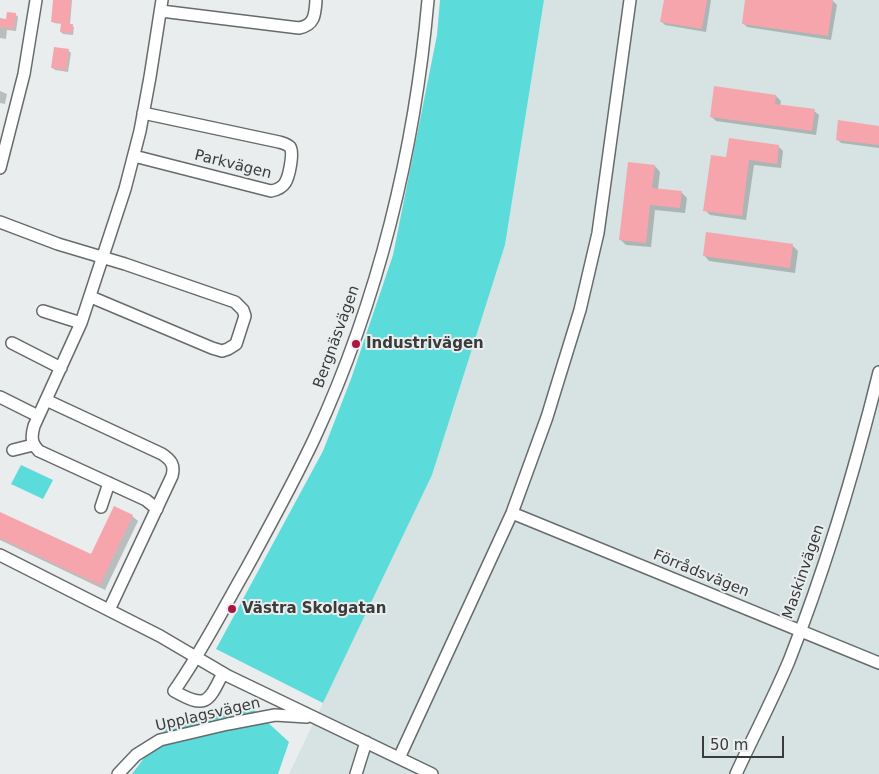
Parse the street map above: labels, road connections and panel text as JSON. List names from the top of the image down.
{
  "streets": {
    "street": [
      "Parkvägen",
      "Bergnäsvägen",
      "Maskinvägen",
      "Förrådsvägen",
      "Upplagsvägen"
    ]
  },
  "crossings": [
    ["Bergnäsvägen", "Upplagsvägen"],
    ["Maskinvägen", "Förrådsvägen"]
  ],
  "places": ["Industrivägen", "Västra Skolgatan"],
  "scale_bar": "50 m"
}
